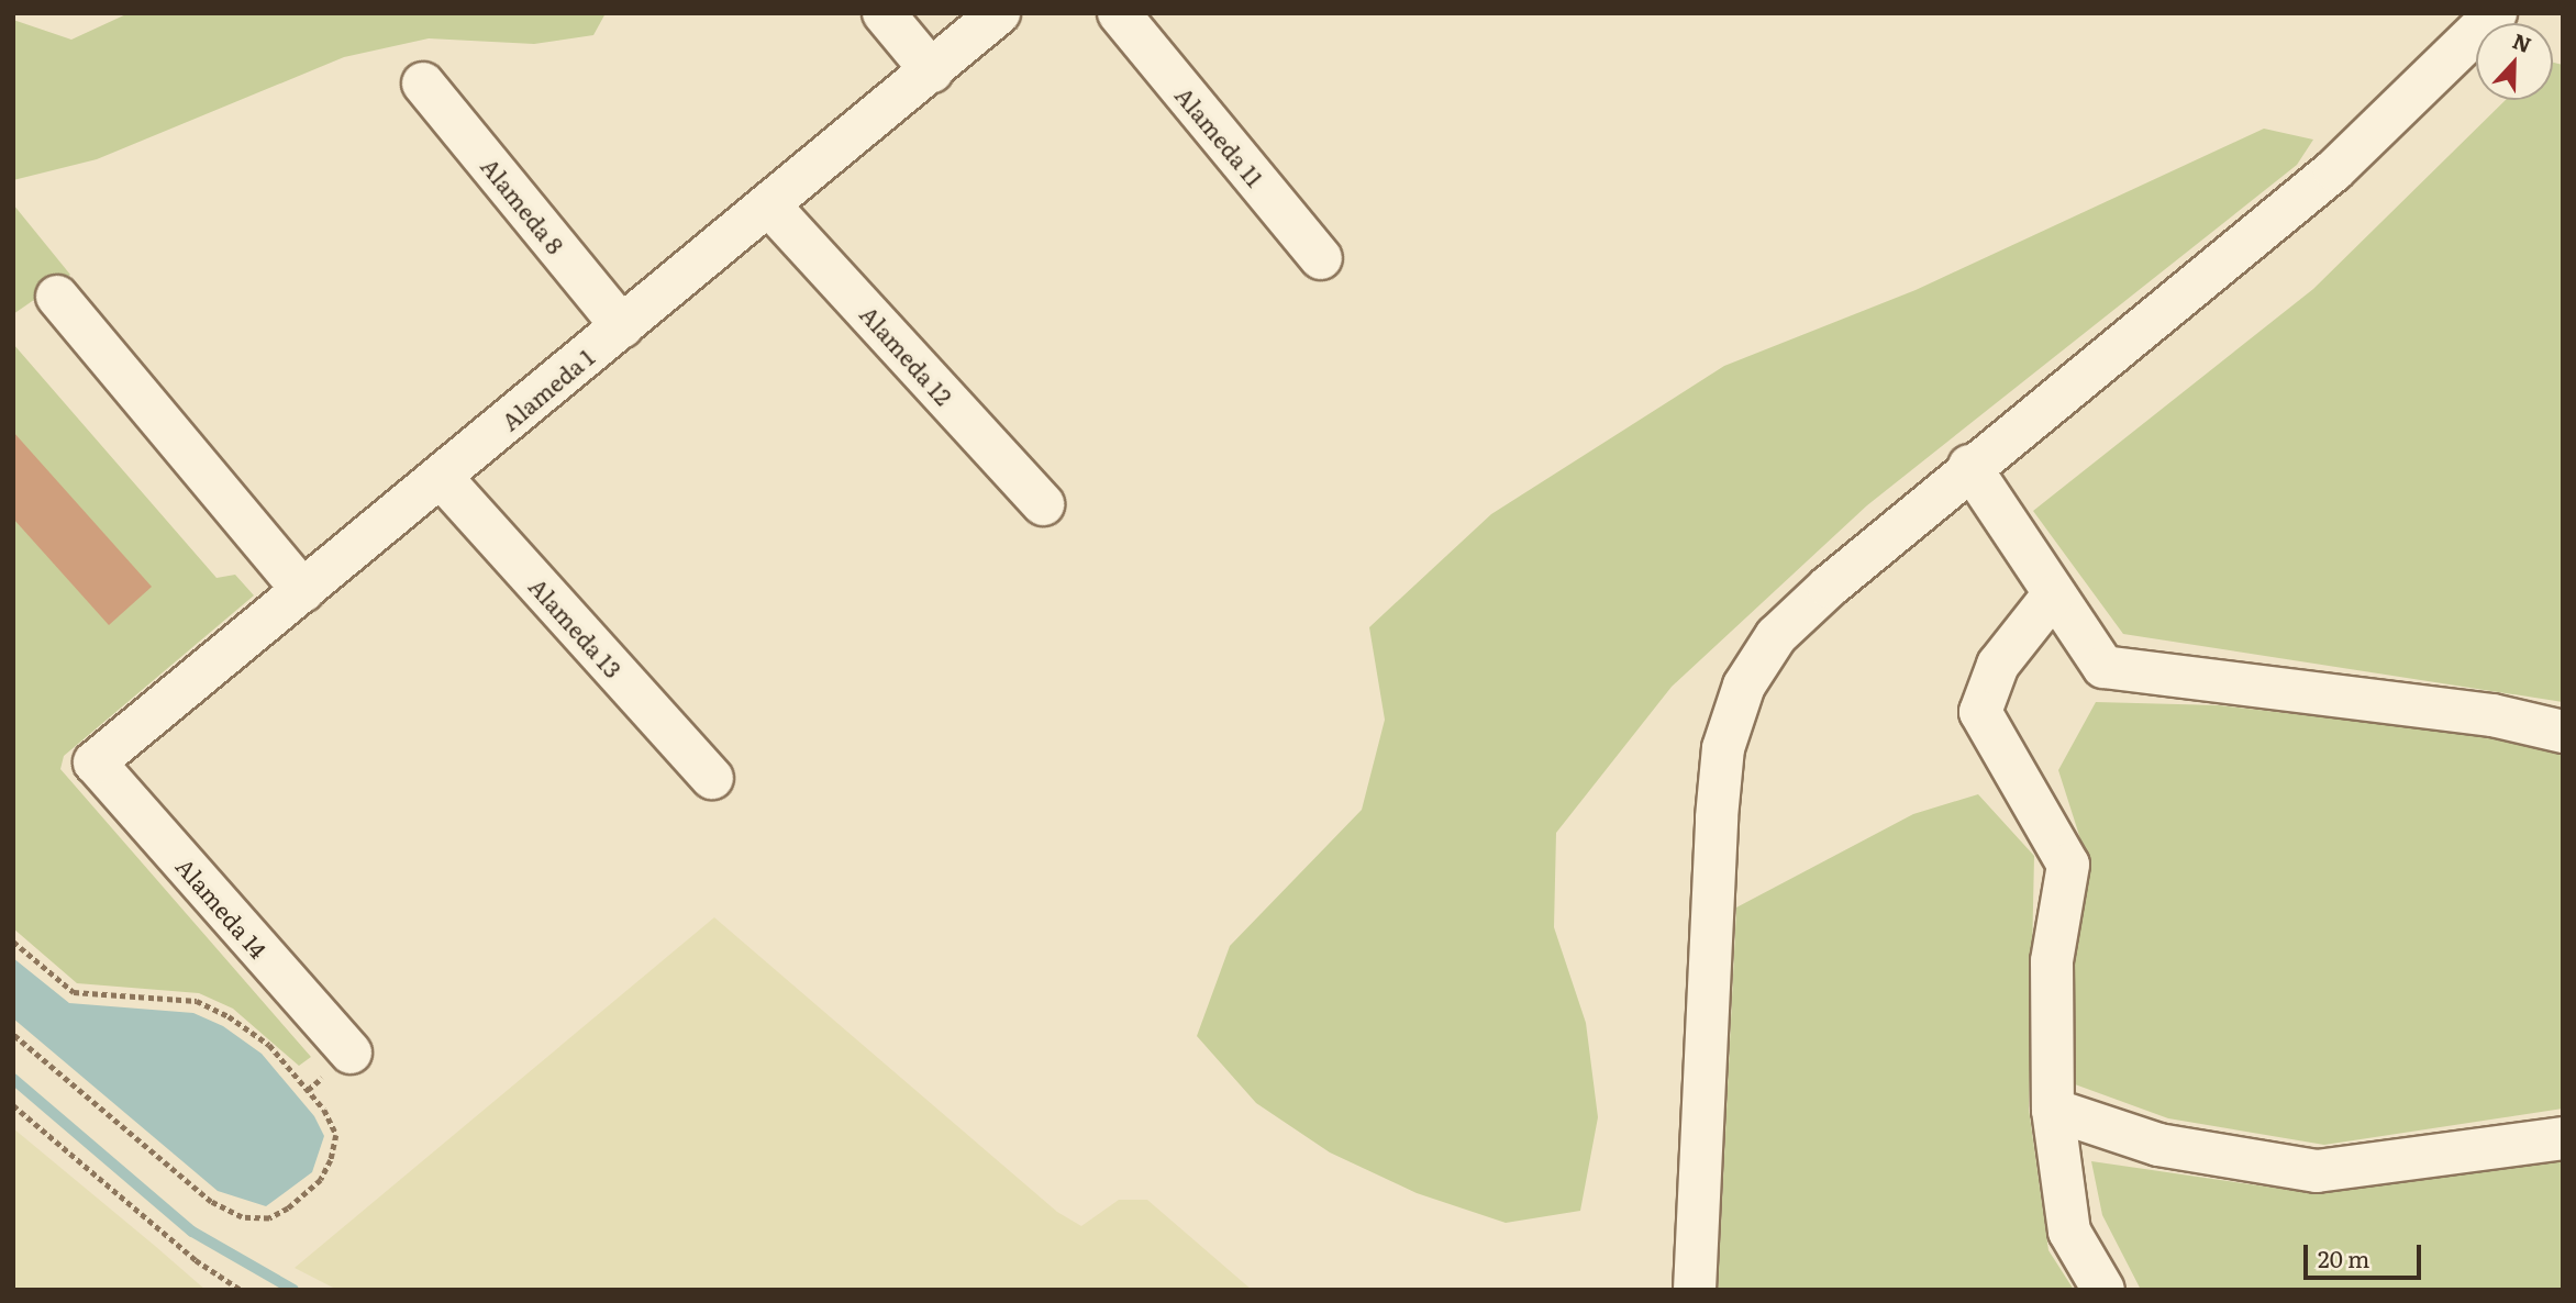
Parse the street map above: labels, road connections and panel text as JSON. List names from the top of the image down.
{
  "streets": {
    "street": [
      "Alameda 11",
      "Alameda 8",
      "Alameda 12",
      "Alameda 1",
      "Alameda 13",
      "Alameda 14"
    ]
  },
  "crossings": [
    ["Alameda 8", "Alameda 1"],
    ["Alameda 12", "Alameda 1"],
    ["Alameda 1", "Alameda 13"],
    ["Alameda 1", "Alameda 14"]
  ],
  "scale_bar": "20 m",
  "north": "top"
}
